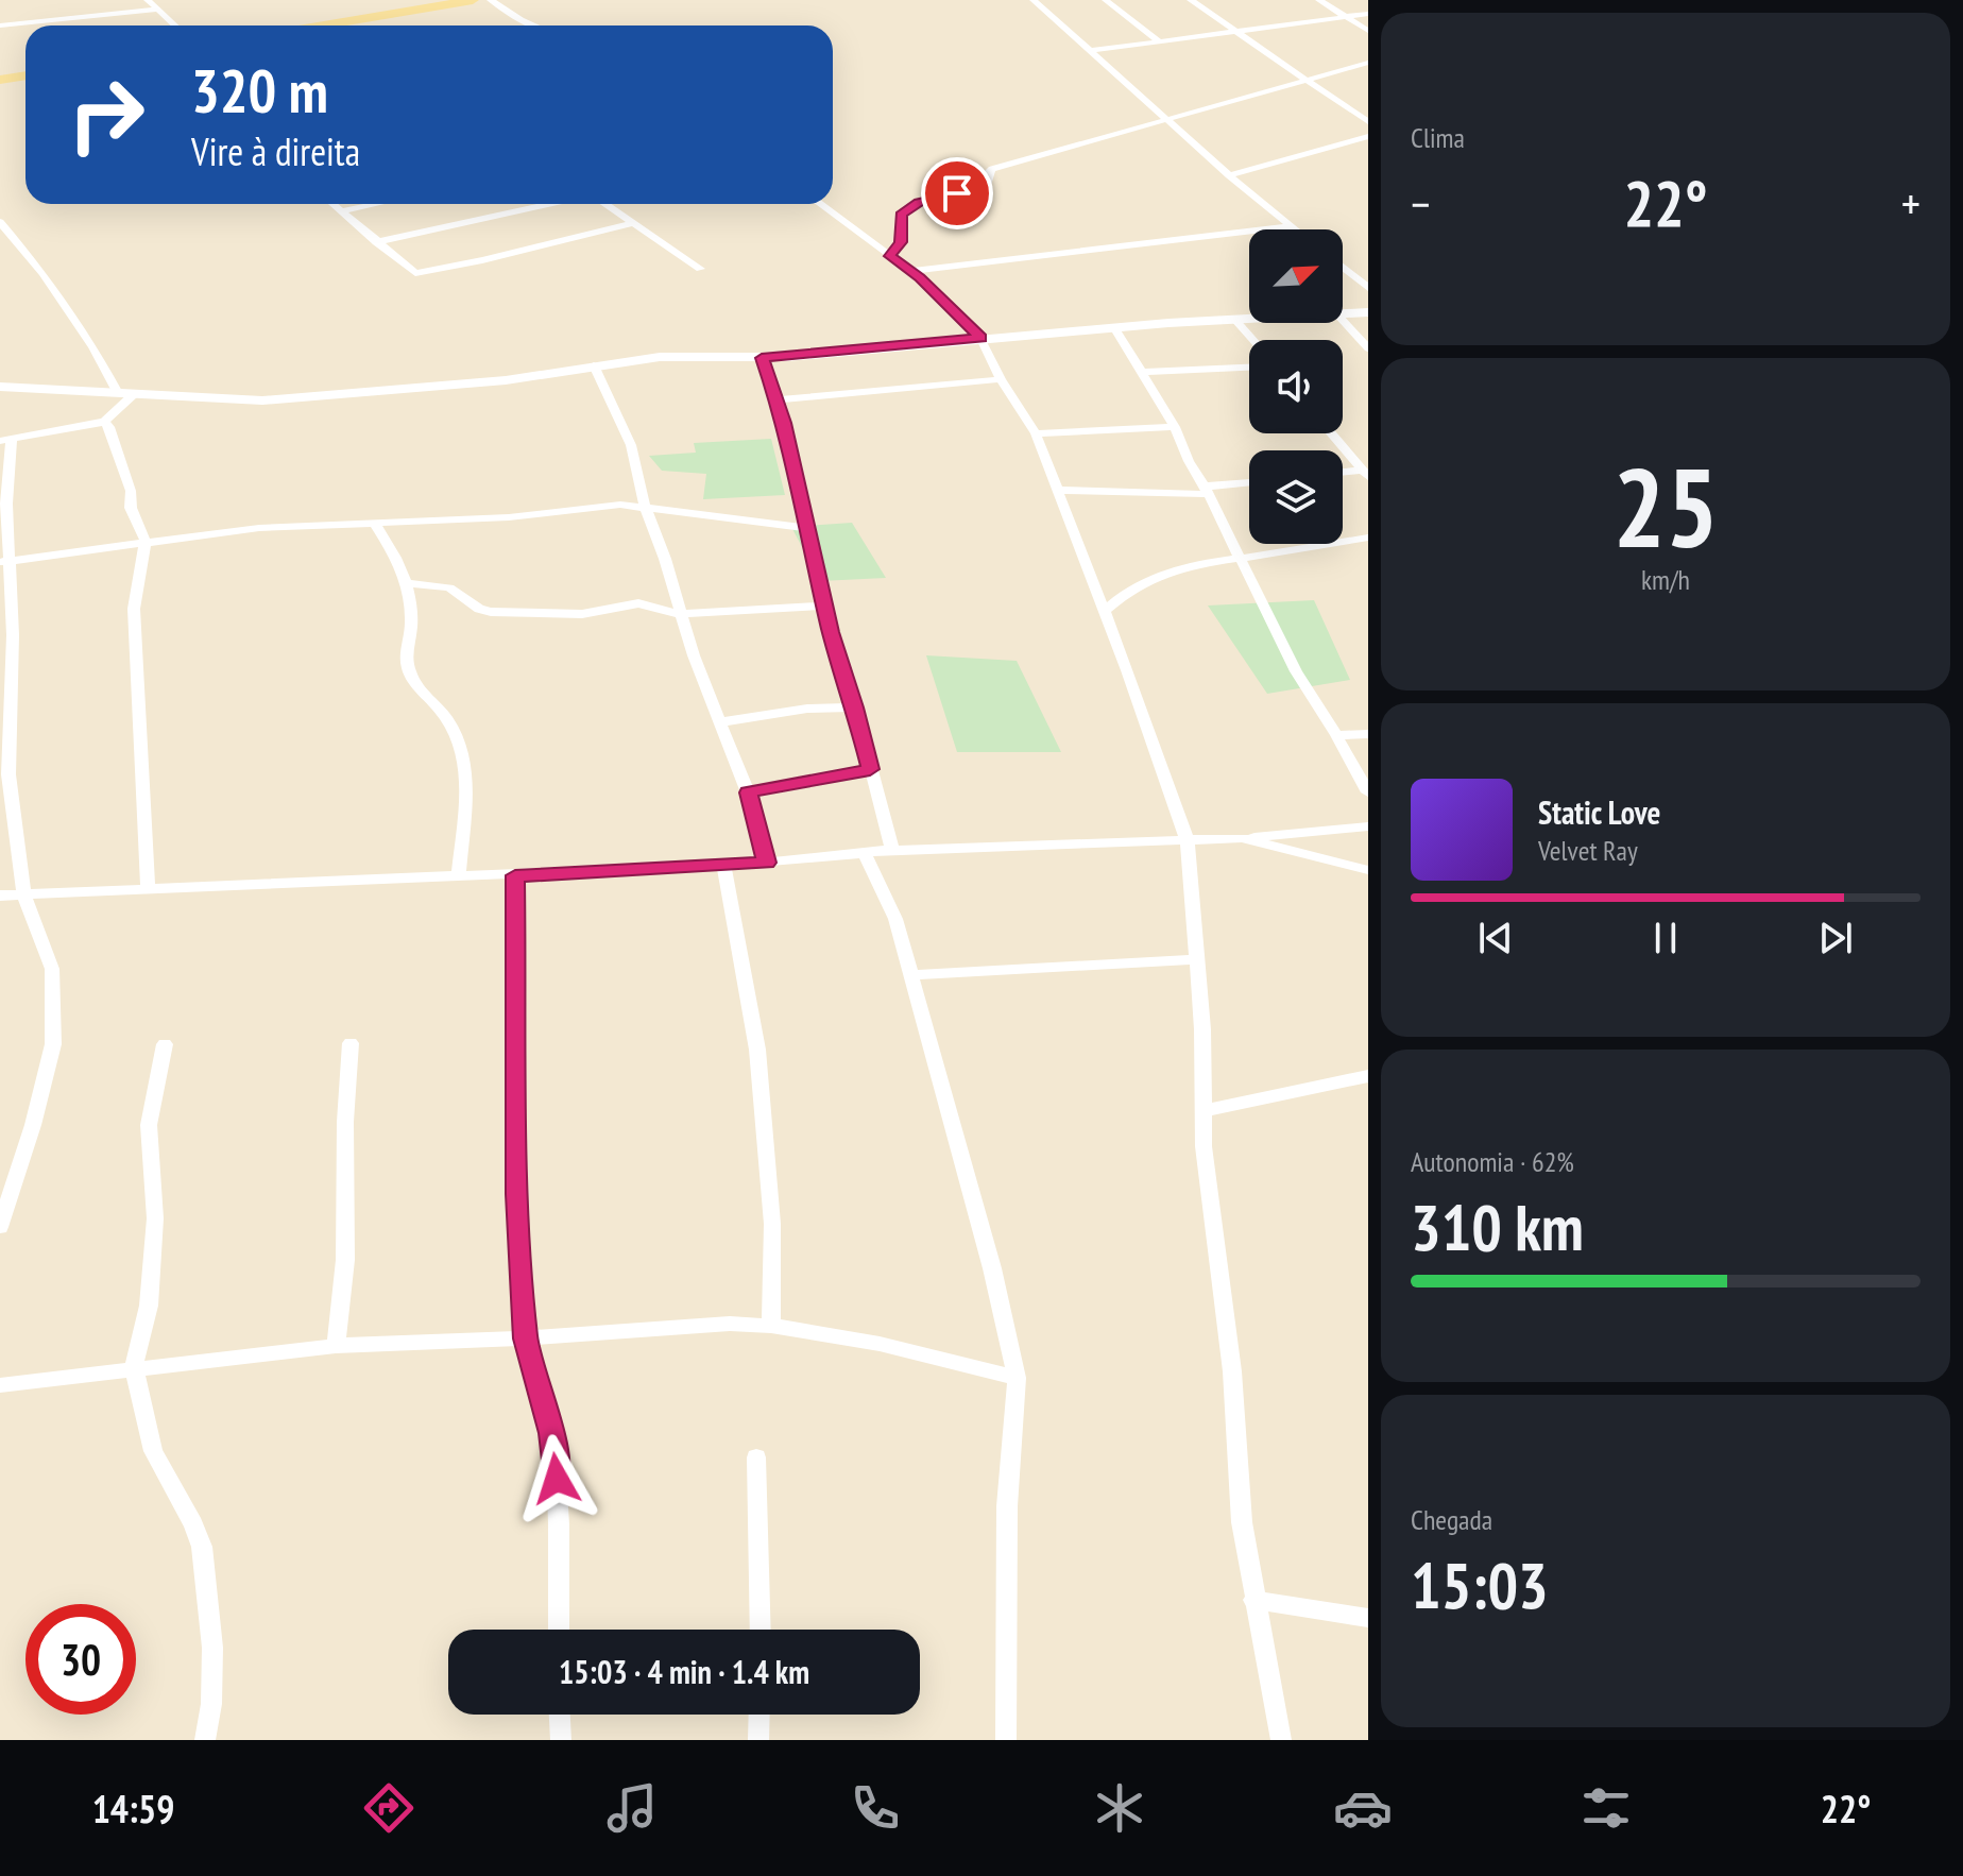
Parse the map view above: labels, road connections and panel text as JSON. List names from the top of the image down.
{
  "north": "top right",
  "page": {
    "tile": [
      "Clima",
      ["25", "km/h"],
      ["Autonomia · 62%", "310 km"],
      ["Chegada", "15:03"]
    ],
    "turn": ["320 m", "Vire à direita"],
    "heat": ["−", "22°", "+"],
    "song": ["Static Love", "Velvet Ray"],
    "limit": "30",
    "trip": "15:03 · 4 min · 1.4 km",
    "tabs": ["14:59", "22°"]
  }
}
